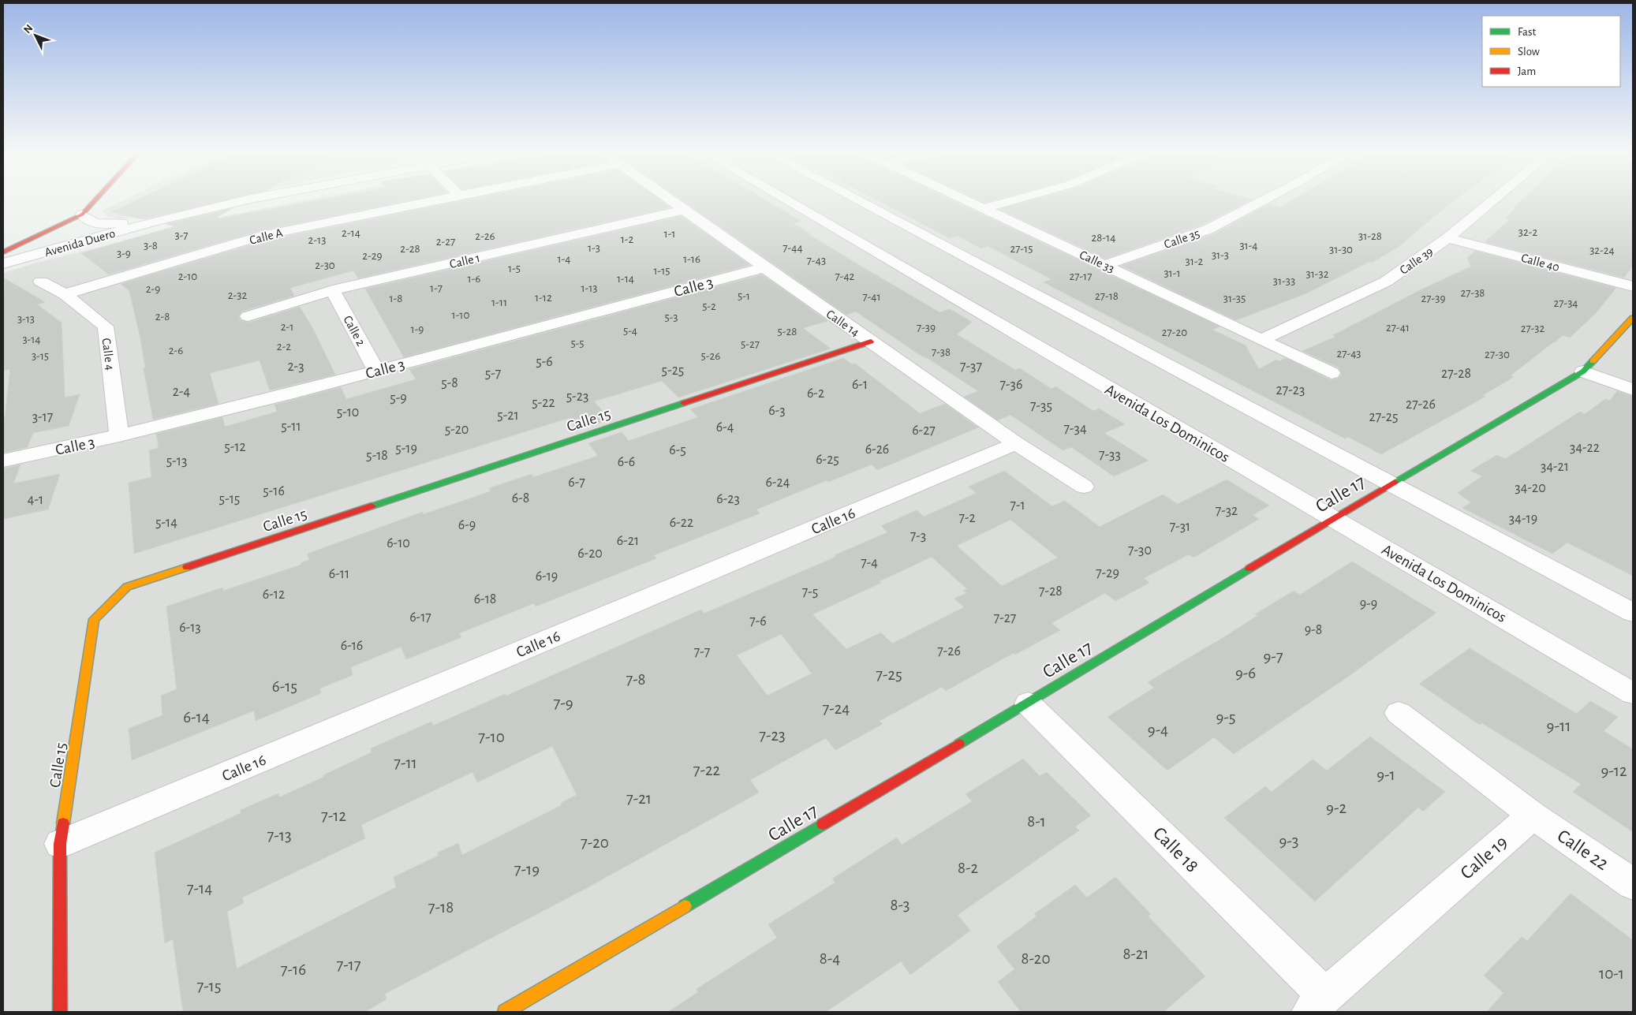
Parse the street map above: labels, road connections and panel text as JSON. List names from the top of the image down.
{
  "streets": {
    "street": [
      "Calle A",
      "Calle 35",
      "Avenida Duero",
      "Calle 1",
      "Calle 39",
      "Calle 33",
      "Calle 40",
      "Calle 3",
      "Calle 14",
      "Calle 2",
      "Calle 4",
      "Calle 15",
      "Avenida Los Dominicos",
      "Calle 17",
      "Calle 16",
      "Calle 18",
      "Calle 22",
      "Calle 19"
    ]
  },
  "crossings": [
    ["Calle A", "Calle 4"],
    ["Calle 35", "Calle 33"],
    ["Calle 1", "Calle 14"],
    ["Calle 1", "Calle 2"],
    ["Calle 39", "Calle 33"],
    ["Calle 39", "Calle 40"],
    ["Calle 3", "Calle 14"],
    ["Calle 3", "Calle 2"],
    ["Calle 3", "Calle 4"],
    ["Calle 14", "Calle 15"],
    ["Calle 14", "Calle 16"],
    ["Calle 15", "Calle 16"],
    ["Avenida Los Dominicos", "Calle 17"],
    ["Calle 17", "Calle 18"],
    ["Calle 18", "Calle 19"],
    ["Calle 22", "Calle 19"]
  ],
  "house_numbers": [
    "32-2",
    "2-14",
    "1-1",
    "3-7",
    "2-26",
    "31-28",
    "28-14",
    "1-2",
    "2-13",
    "2-27",
    "3-8",
    "31-4",
    "1-3",
    "7-44",
    "2-28",
    "27-15",
    "31-30",
    "32-24",
    "3-9",
    "31-3",
    "2-29",
    "1-4",
    "1-16",
    "7-43",
    "31-2",
    "2-30",
    "1-5",
    "1-15",
    "31-1",
    "31-32",
    "2-10",
    "7-42",
    "27-17",
    "1-6",
    "1-14",
    "31-33",
    "1-7",
    "1-13",
    "2-9",
    "27-38",
    "2-32",
    "5-1",
    "27-18",
    "7-41",
    "1-12",
    "1-8",
    "31-35",
    "27-39",
    "1-11",
    "27-34",
    "5-2",
    "1-10",
    "2-8",
    "5-3",
    "3-13",
    "2-1",
    "7-39",
    "27-41",
    "27-32",
    "1-9",
    "5-4",
    "5-28",
    "27-20",
    "3-14",
    "5-5",
    "5-27",
    "2-2",
    "2-6",
    "7-38",
    "27-43",
    "27-30",
    "3-15",
    "5-26",
    "5-6",
    "2-3",
    "7-37",
    "5-25",
    "5-7",
    "27-28",
    "5-8",
    "6-1",
    "7-36",
    "27-23",
    "2-4",
    "6-2",
    "5-23",
    "5-9",
    "5-22",
    "27-26",
    "7-35",
    "6-3",
    "5-10",
    "5-21",
    "3-17",
    "27-25",
    "5-11",
    "6-4",
    "7-34",
    "5-20",
    "6-27",
    "5-12",
    "34-22",
    "5-19",
    "6-26",
    "6-5",
    "7-33",
    "5-18",
    "6-25",
    "5-13",
    "6-6",
    "34-21",
    "6-7",
    "6-24",
    "34-20",
    "5-16",
    "6-8",
    "5-15",
    "6-23",
    "4-1",
    "7-1",
    "7-32",
    "7-2",
    "34-19",
    "5-14",
    "6-22",
    "6-9",
    "7-31",
    "7-3",
    "6-21",
    "6-10",
    "7-30",
    "6-20",
    "7-4",
    "7-29",
    "6-11",
    "6-19",
    "7-28",
    "7-5",
    "6-12",
    "6-18",
    "9-9",
    "6-17",
    "7-27",
    "7-6",
    "6-13",
    "9-8",
    "6-16",
    "7-26",
    "7-7",
    "9-7",
    "9-6",
    "7-25",
    "7-8",
    "6-15",
    "7-9",
    "7-24",
    "6-14",
    "9-5",
    "9-11",
    "9-4",
    "7-23",
    "7-10",
    "7-11",
    "7-22",
    "9-12",
    "9-1",
    "7-21",
    "9-2",
    "7-12",
    "8-1",
    "7-13",
    "9-3",
    "7-20",
    "8-2",
    "7-19",
    "7-14",
    "8-3",
    "7-18",
    "8-21",
    "8-4",
    "8-20",
    "7-17",
    "7-16",
    "10-1",
    "7-15"
  ],
  "legend": ["Fast", "Slow", "Jam"],
  "north": "top left"
}
